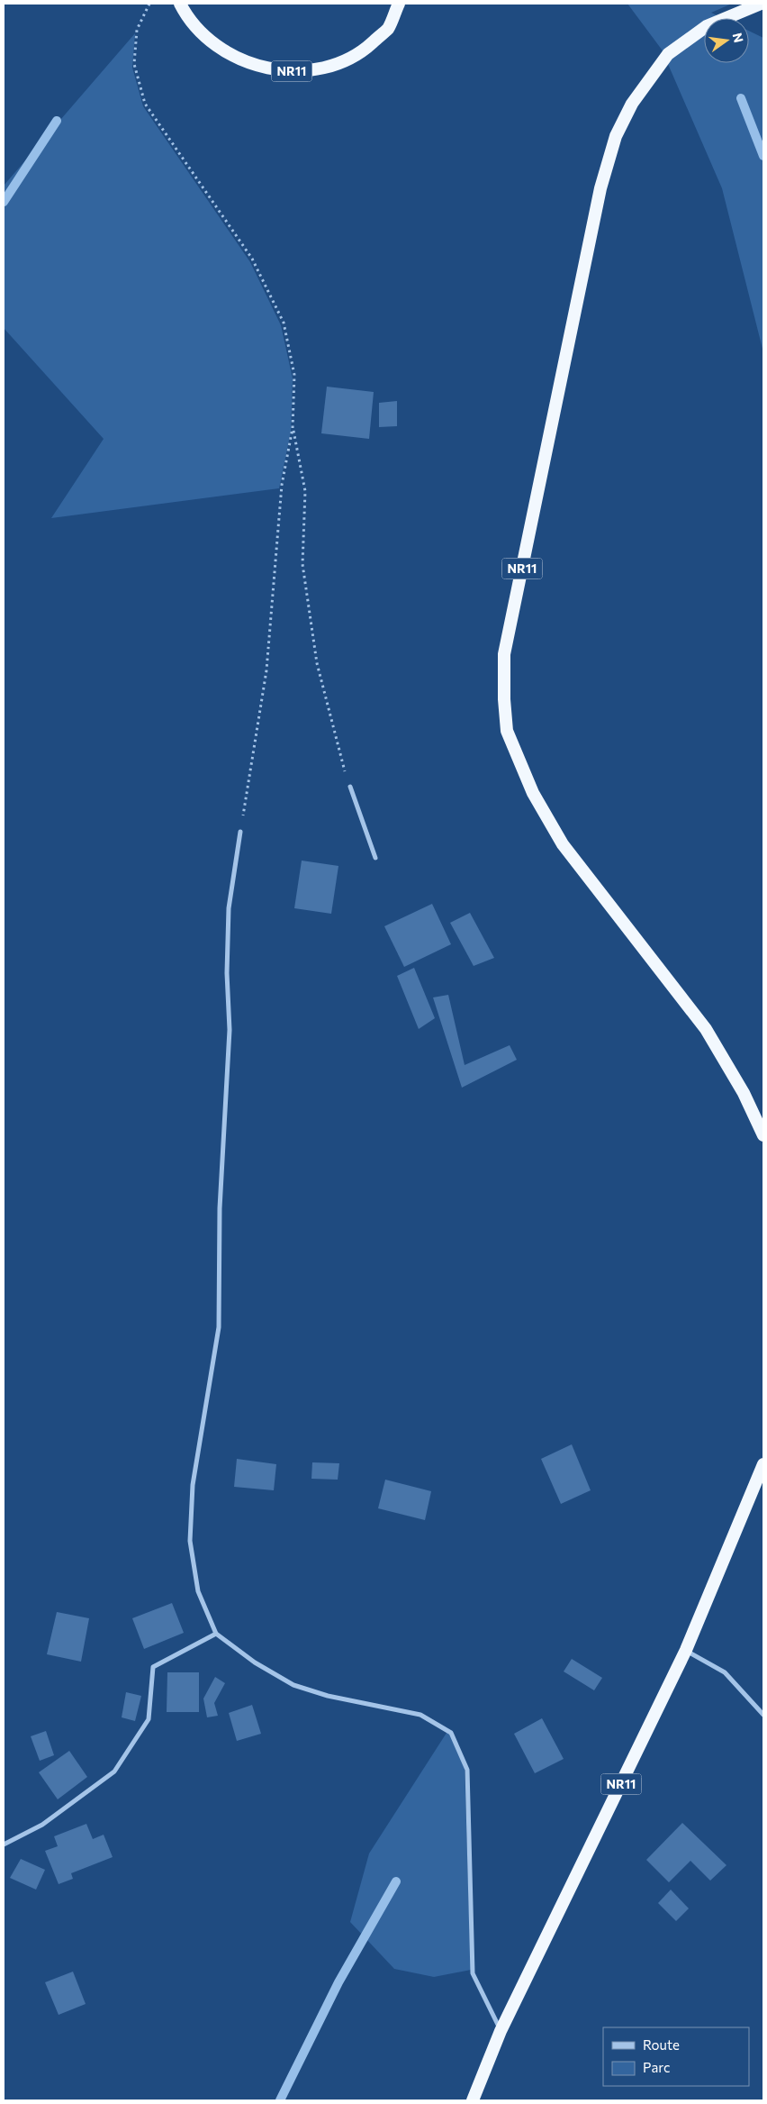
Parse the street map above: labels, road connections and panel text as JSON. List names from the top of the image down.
{
  "streets": {
    "highway": ["NR11"]
  },
  "legend": ["Route", "Parc"],
  "north": "right"
}
